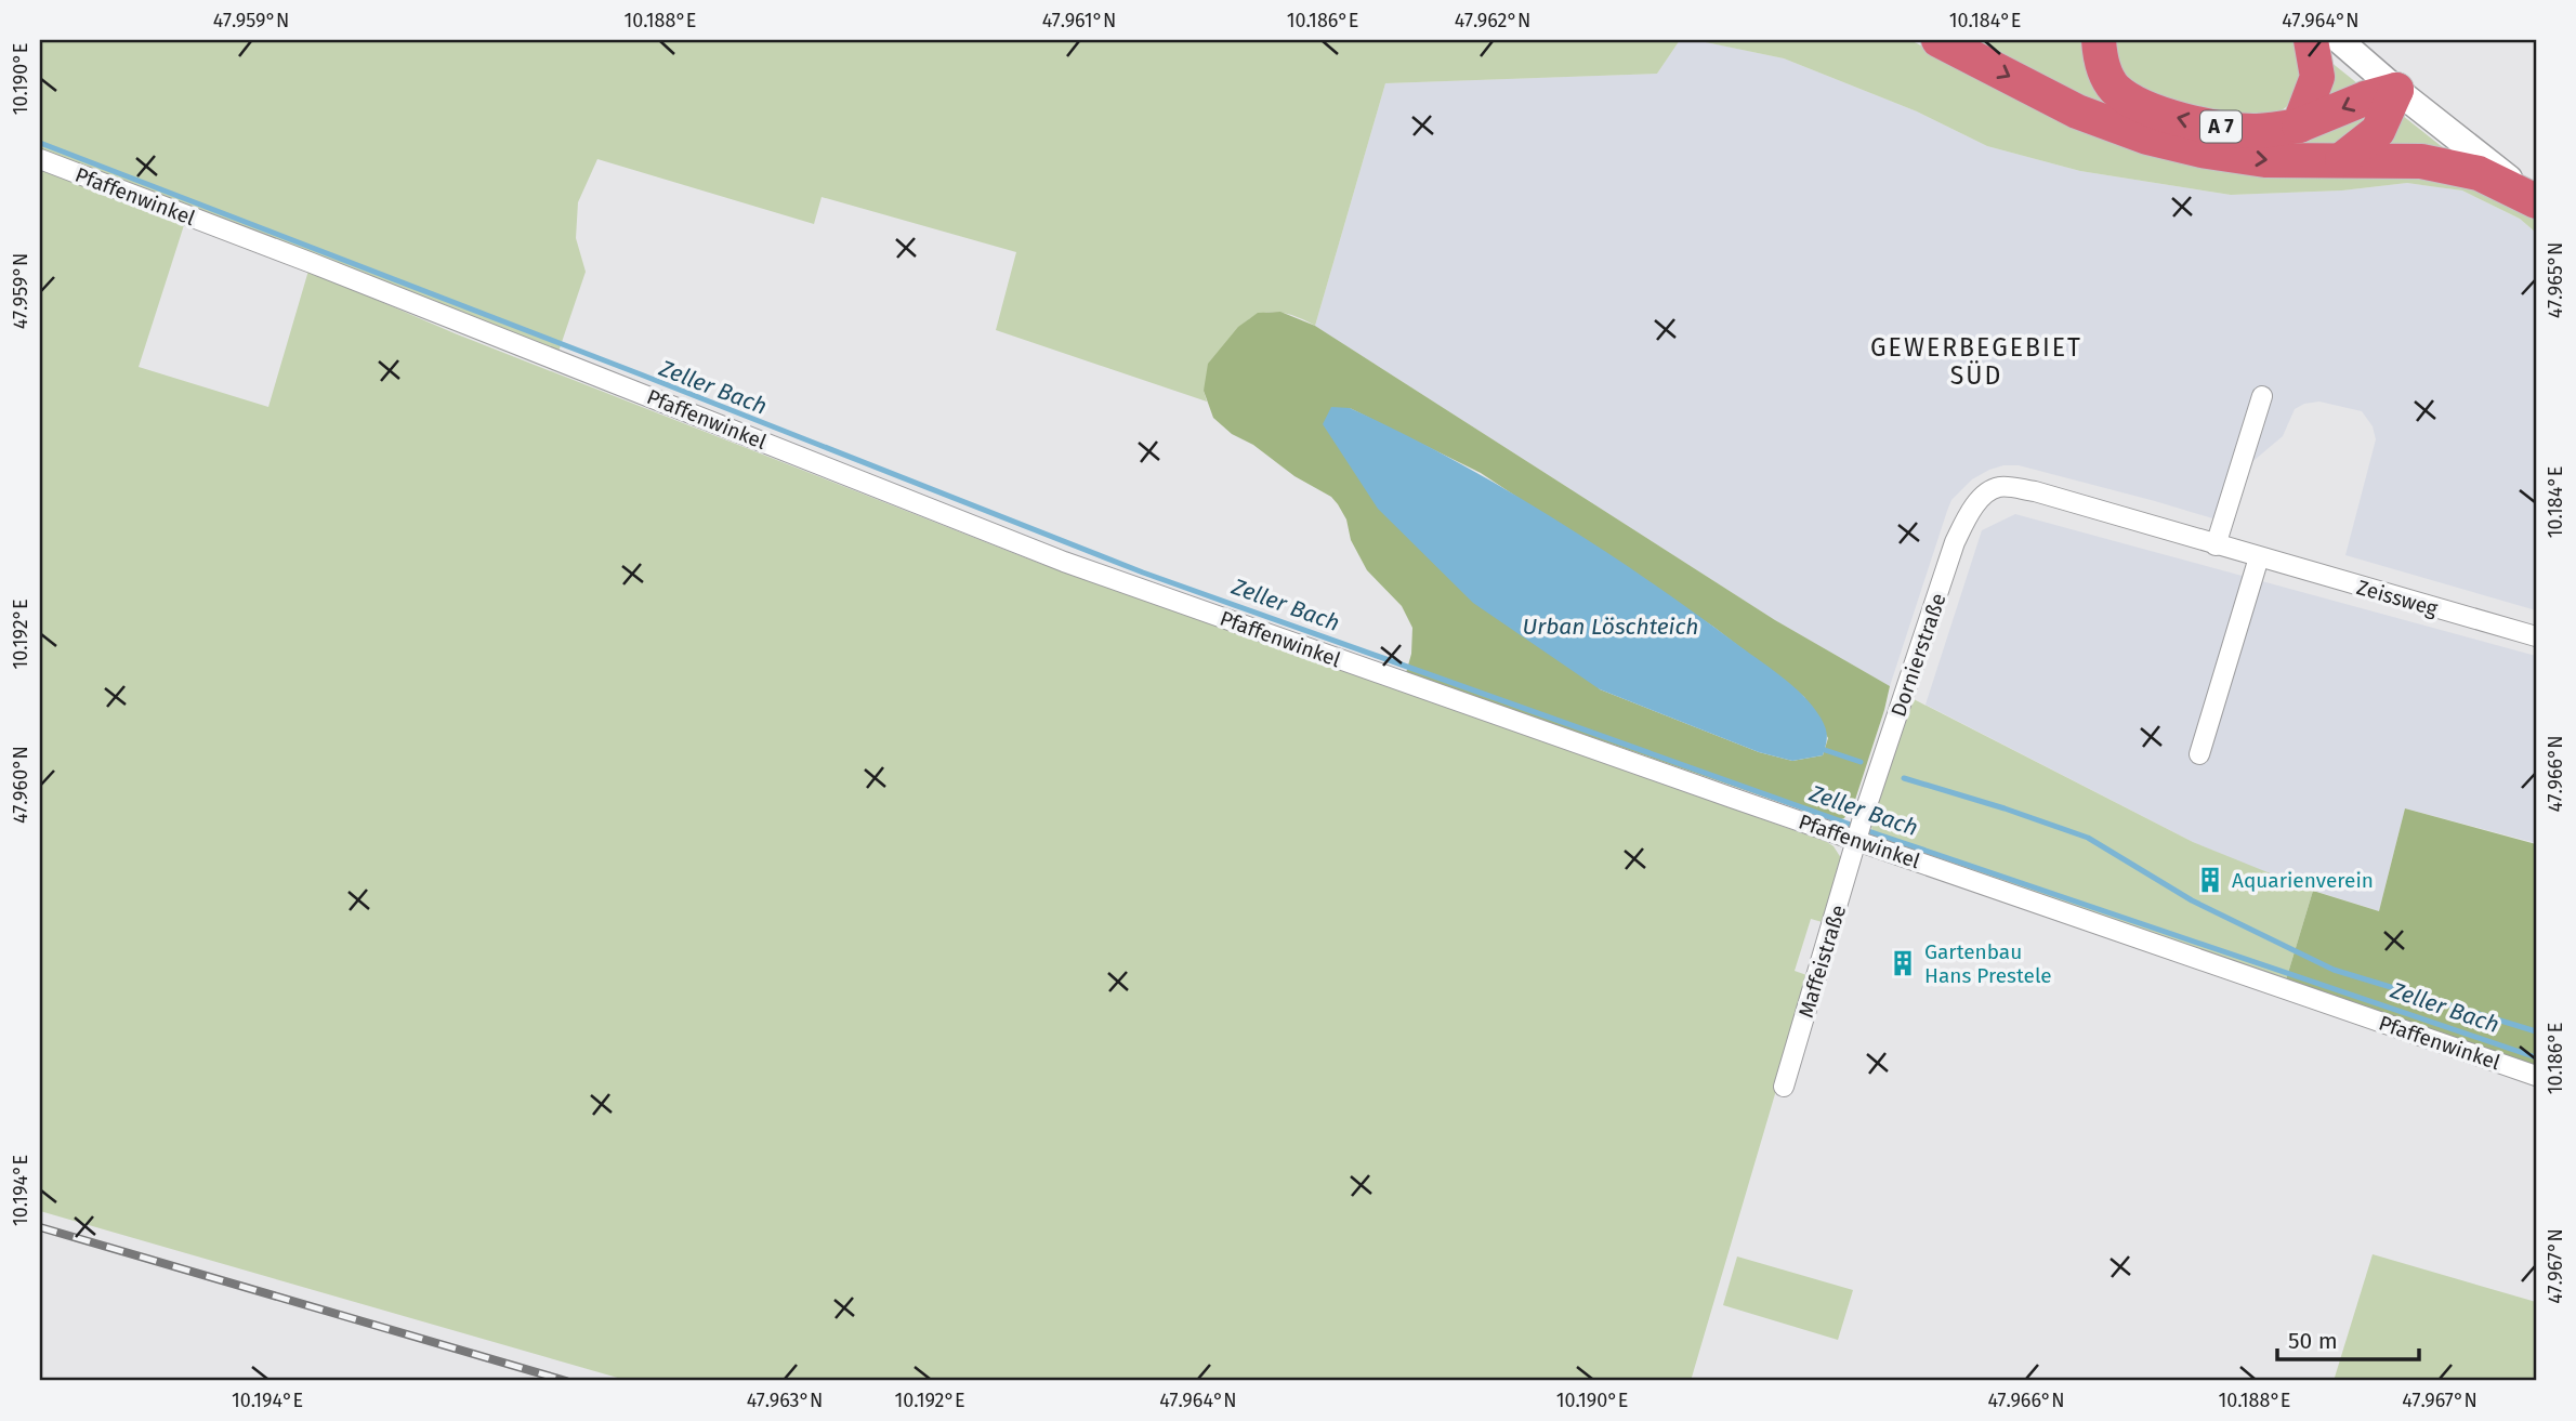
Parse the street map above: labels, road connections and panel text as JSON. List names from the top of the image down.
{
  "streets": {
    "highway": ["A 7"],
    "street": [
      "Pfaffenwinkel",
      "Zeissweg",
      "Dornierstraße",
      "Maffeistraße"
    ]
  },
  "crossings": [
    ["Pfaffenwinkel", "Dornierstraße"],
    ["Pfaffenwinkel", "Maffeistraße"],
    ["Zeissweg", "Dornierstraße"],
    ["Dornierstraße", "Maffeistraße"]
  ],
  "districts": ["GEWERBEGEBIET SÜD"],
  "water": ["Zeller Bach", "Urban Löschteich"],
  "places": {
    "building": ["Aquarienverein", "Gartenbau Hans Prestele"]
  },
  "scale_bar": "50 m",
  "coordinates": [
    "47.959°N",
    "10.188°E",
    "47.961°N",
    "10.186°E",
    "47.962°N",
    "10.184°E",
    "47.964°N",
    "10.190°E",
    "47.965°N",
    "10.192°E",
    "47.966°N",
    "47.960°N",
    "10.194°E",
    "47.967°N",
    "47.963°N"
  ]
}
